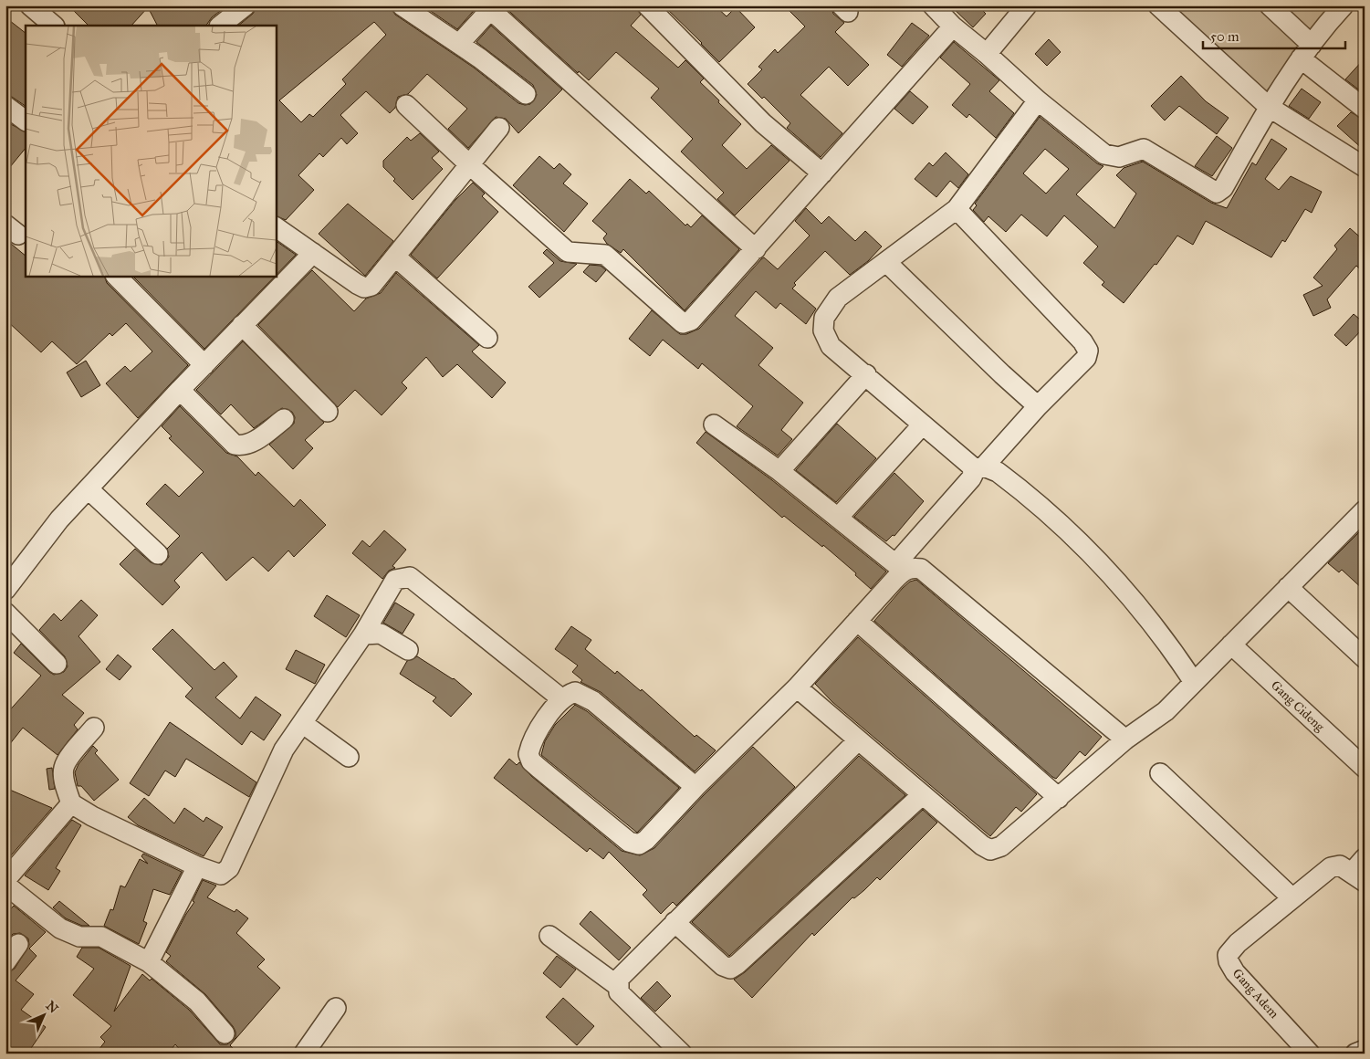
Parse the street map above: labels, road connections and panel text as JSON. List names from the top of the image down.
{
  "streets": {
    "street": ["Gang Cideng", "Gang Adem"]
  },
  "scale_bar": "50 m",
  "north": "top right"
}
